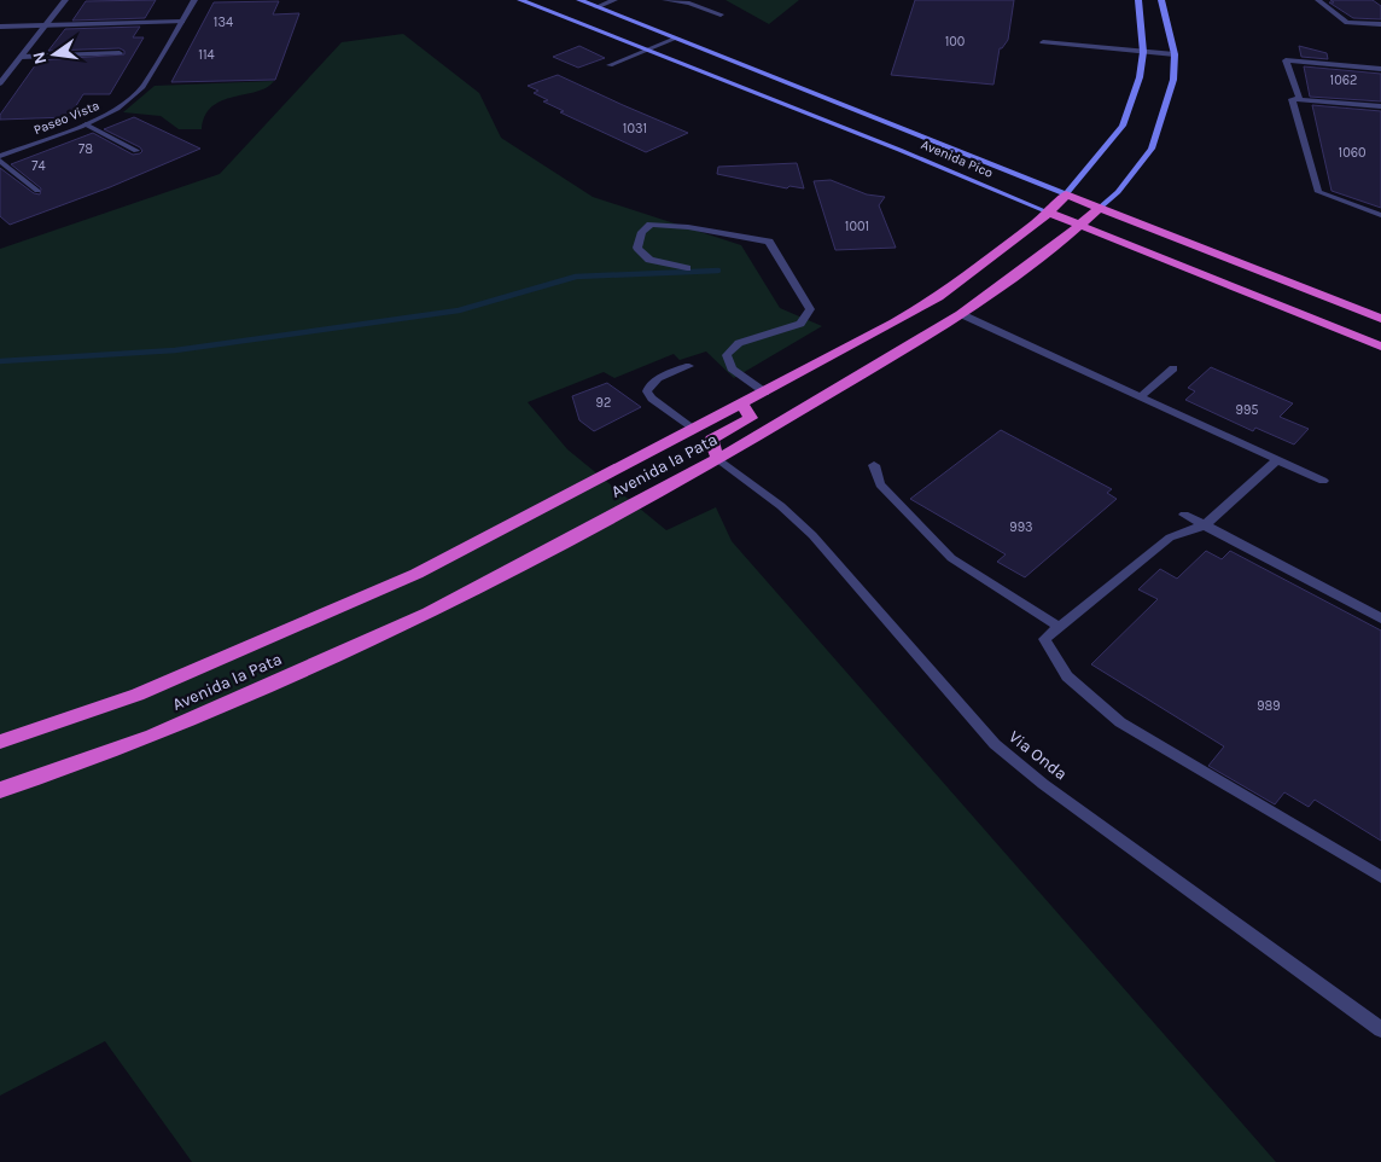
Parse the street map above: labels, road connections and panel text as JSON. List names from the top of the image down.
{
  "streets": {
    "highway": ["Avenida Pico", "Avenida la Pata"],
    "street": ["Paseo Vista", "Via Onda"]
  },
  "crossings": [
    ["Avenida Pico", "Avenida la Pata"],
    ["Avenida la Pata", "Via Onda"]
  ],
  "house_numbers": [
    "134",
    "100",
    "114",
    "1062",
    "1031",
    "78",
    "1060",
    "74",
    "1001",
    "92",
    "995",
    "993",
    "989"
  ],
  "north": "left"
}
